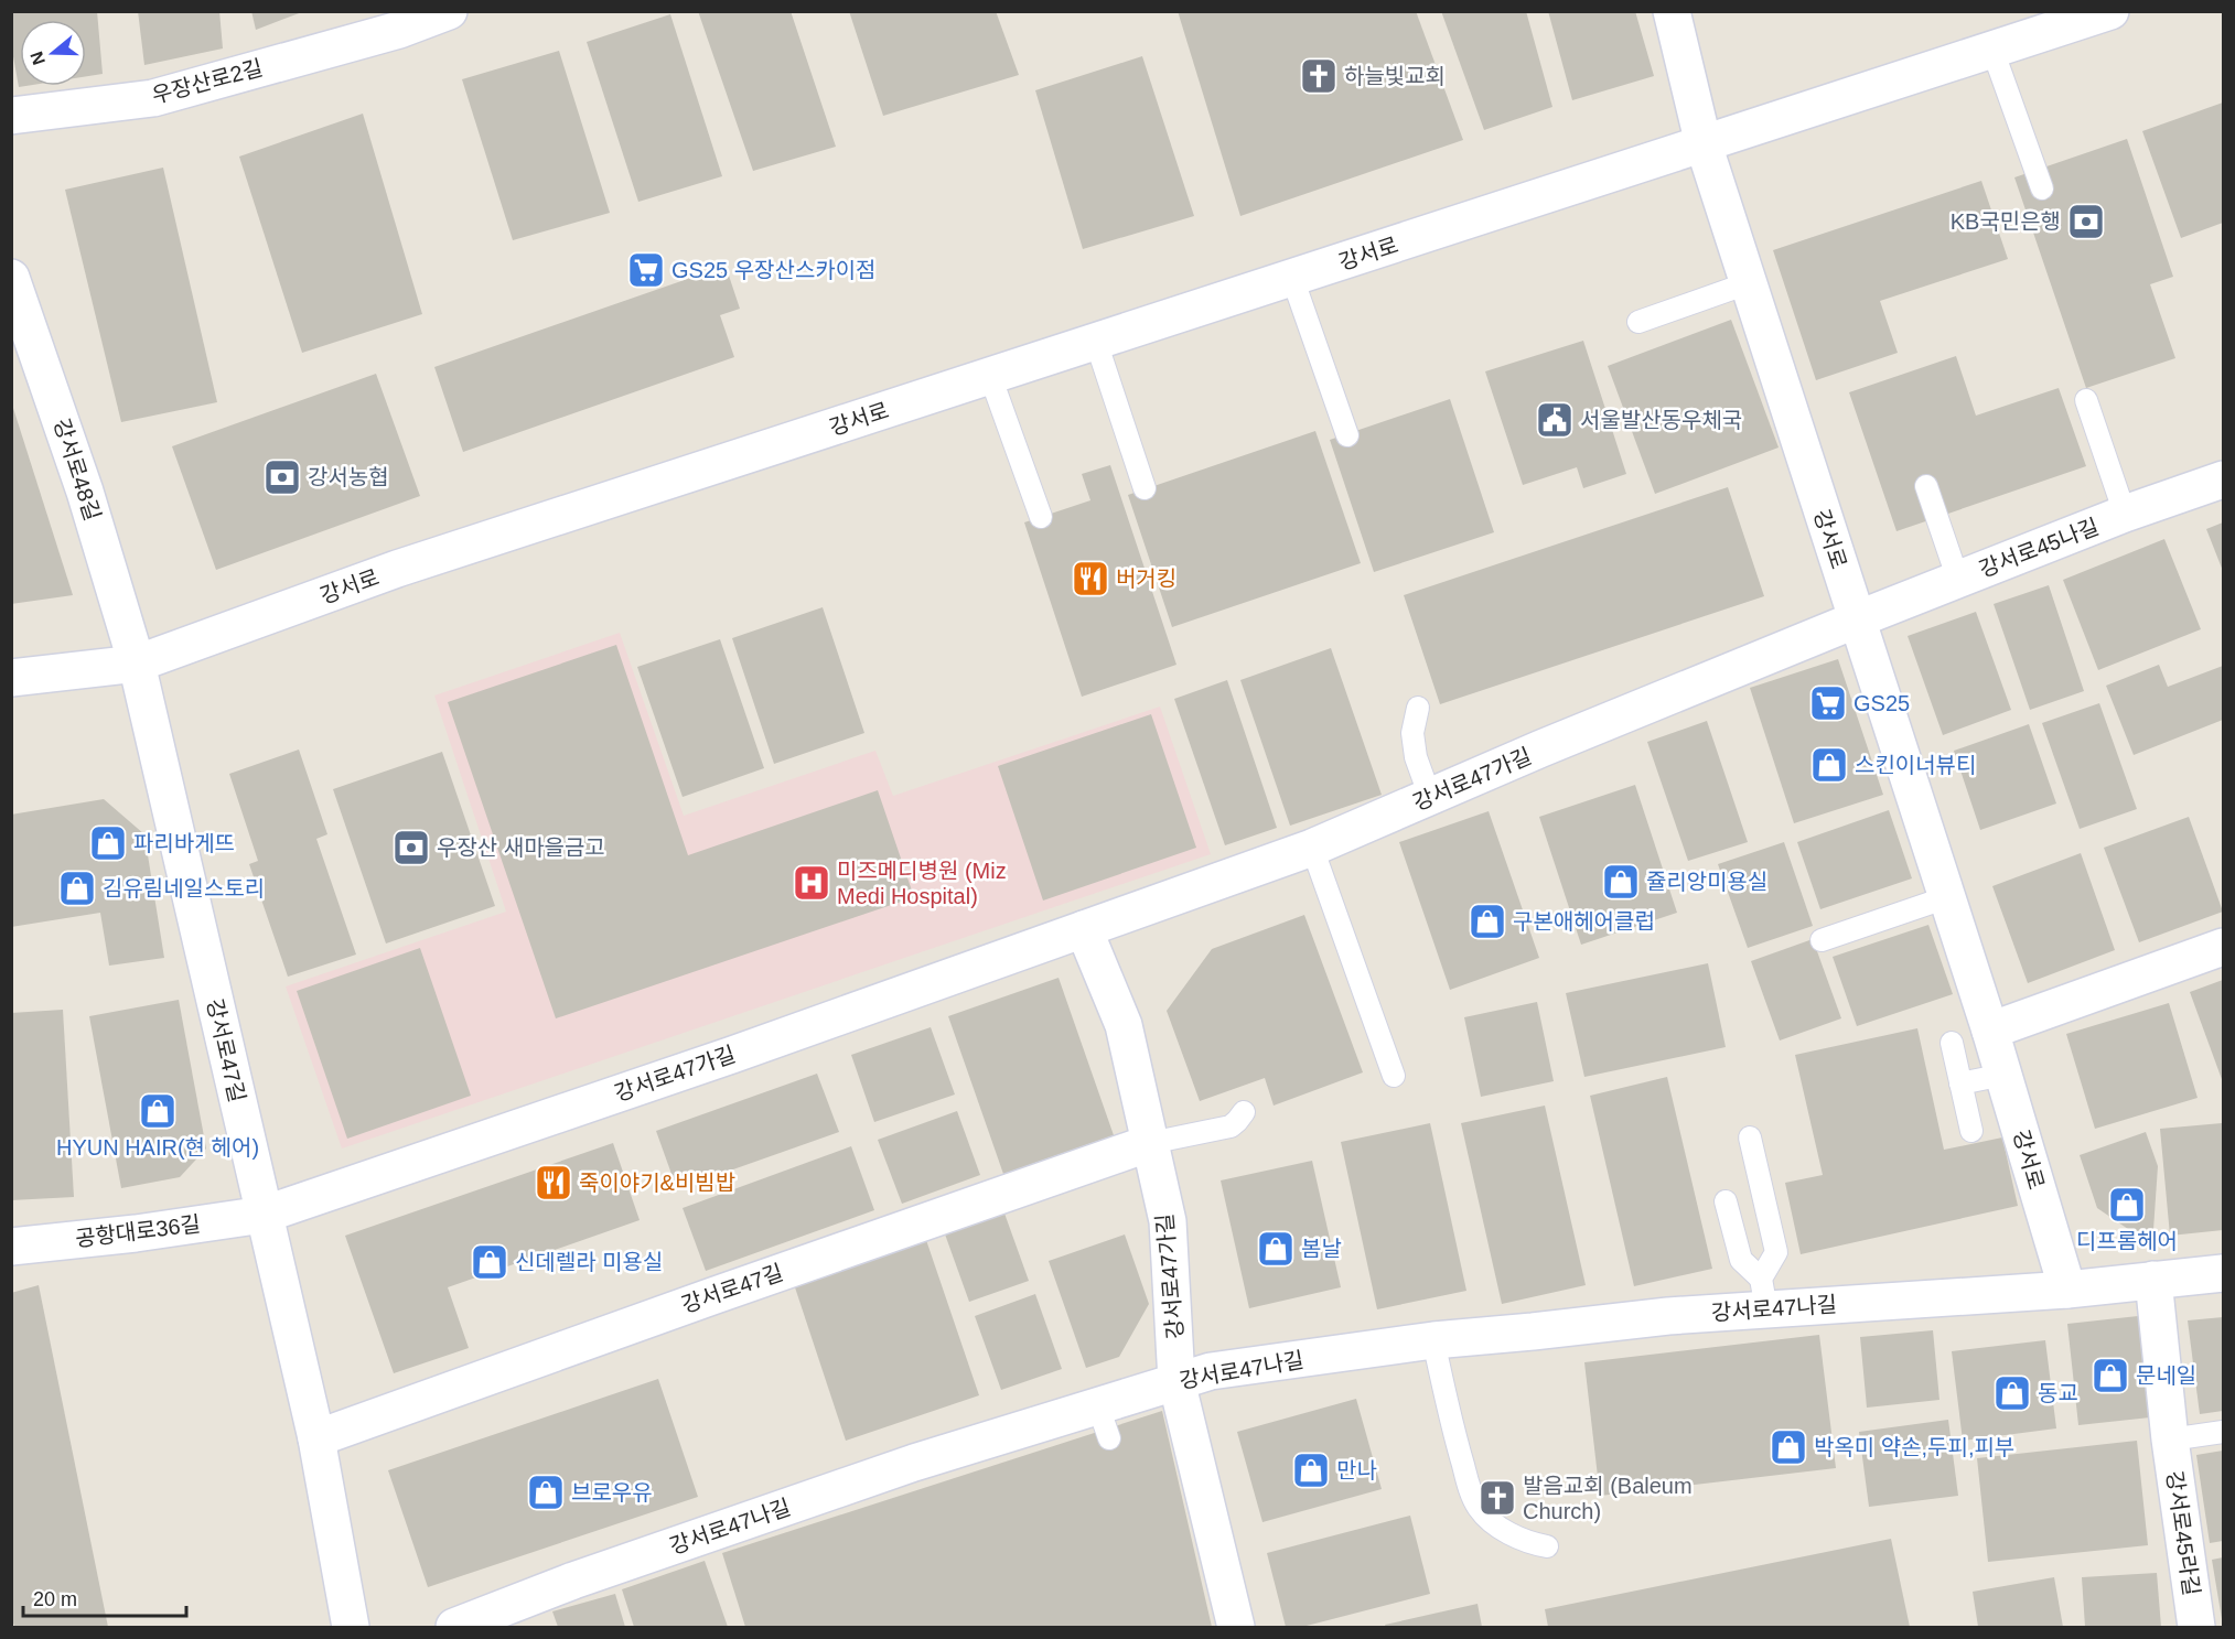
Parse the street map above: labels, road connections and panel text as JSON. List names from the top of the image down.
{
  "streets": {
    "street": [
      "우장산로2길",
      "강서로",
      "강서로48길",
      "강서로45나길",
      "강서로47가길",
      "강서로47길",
      "공항대로36길",
      "강서로47나길",
      "강서로45라길"
    ]
  },
  "crossings": [
    ["강서로", "강서로48길"],
    ["강서로", "강서로45나길"],
    ["강서로", "강서로47가길"],
    ["강서로", "강서로47길"],
    ["강서로", "강서로47나길"],
    ["강서로48길", "강서로47길"],
    ["강서로45나길", "강서로47가길"],
    ["강서로47가길", "강서로47길"],
    ["강서로47가길", "공항대로36길"],
    ["강서로47가길", "강서로47나길"],
    ["강서로47길", "공항대로36길"]
  ],
  "places": {
    "church": ["하늘빛교회", "발음교회 (Baleum Church)"],
    "bank": ["KB국민은행", "강서농협", "우장산 새마을금고"],
    "supermarket": ["GS25 우장산스카이점", "GS25"],
    "public building": ["서울발산동우체국"],
    "restaurant": ["버거킹", "죽이야기&비빔밥"],
    "shop": [
      "스킨이너뷰티",
      "파리바게뜨",
      "쥴리앙미용실",
      "김유림네일스토리",
      "구본애헤어클럽",
      "HYUN HAIR(현 헤어)",
      "디프롬헤어",
      "봄날",
      "신데렐라 미용실",
      "문네일",
      "동교",
      "박옥미 약손,두피,피부",
      "만나",
      "브로우유"
    ],
    "hospital": ["미즈메디병원 (Miz Medi Hospital)"]
  },
  "scale_bar": "20 m",
  "north": "left"
}
